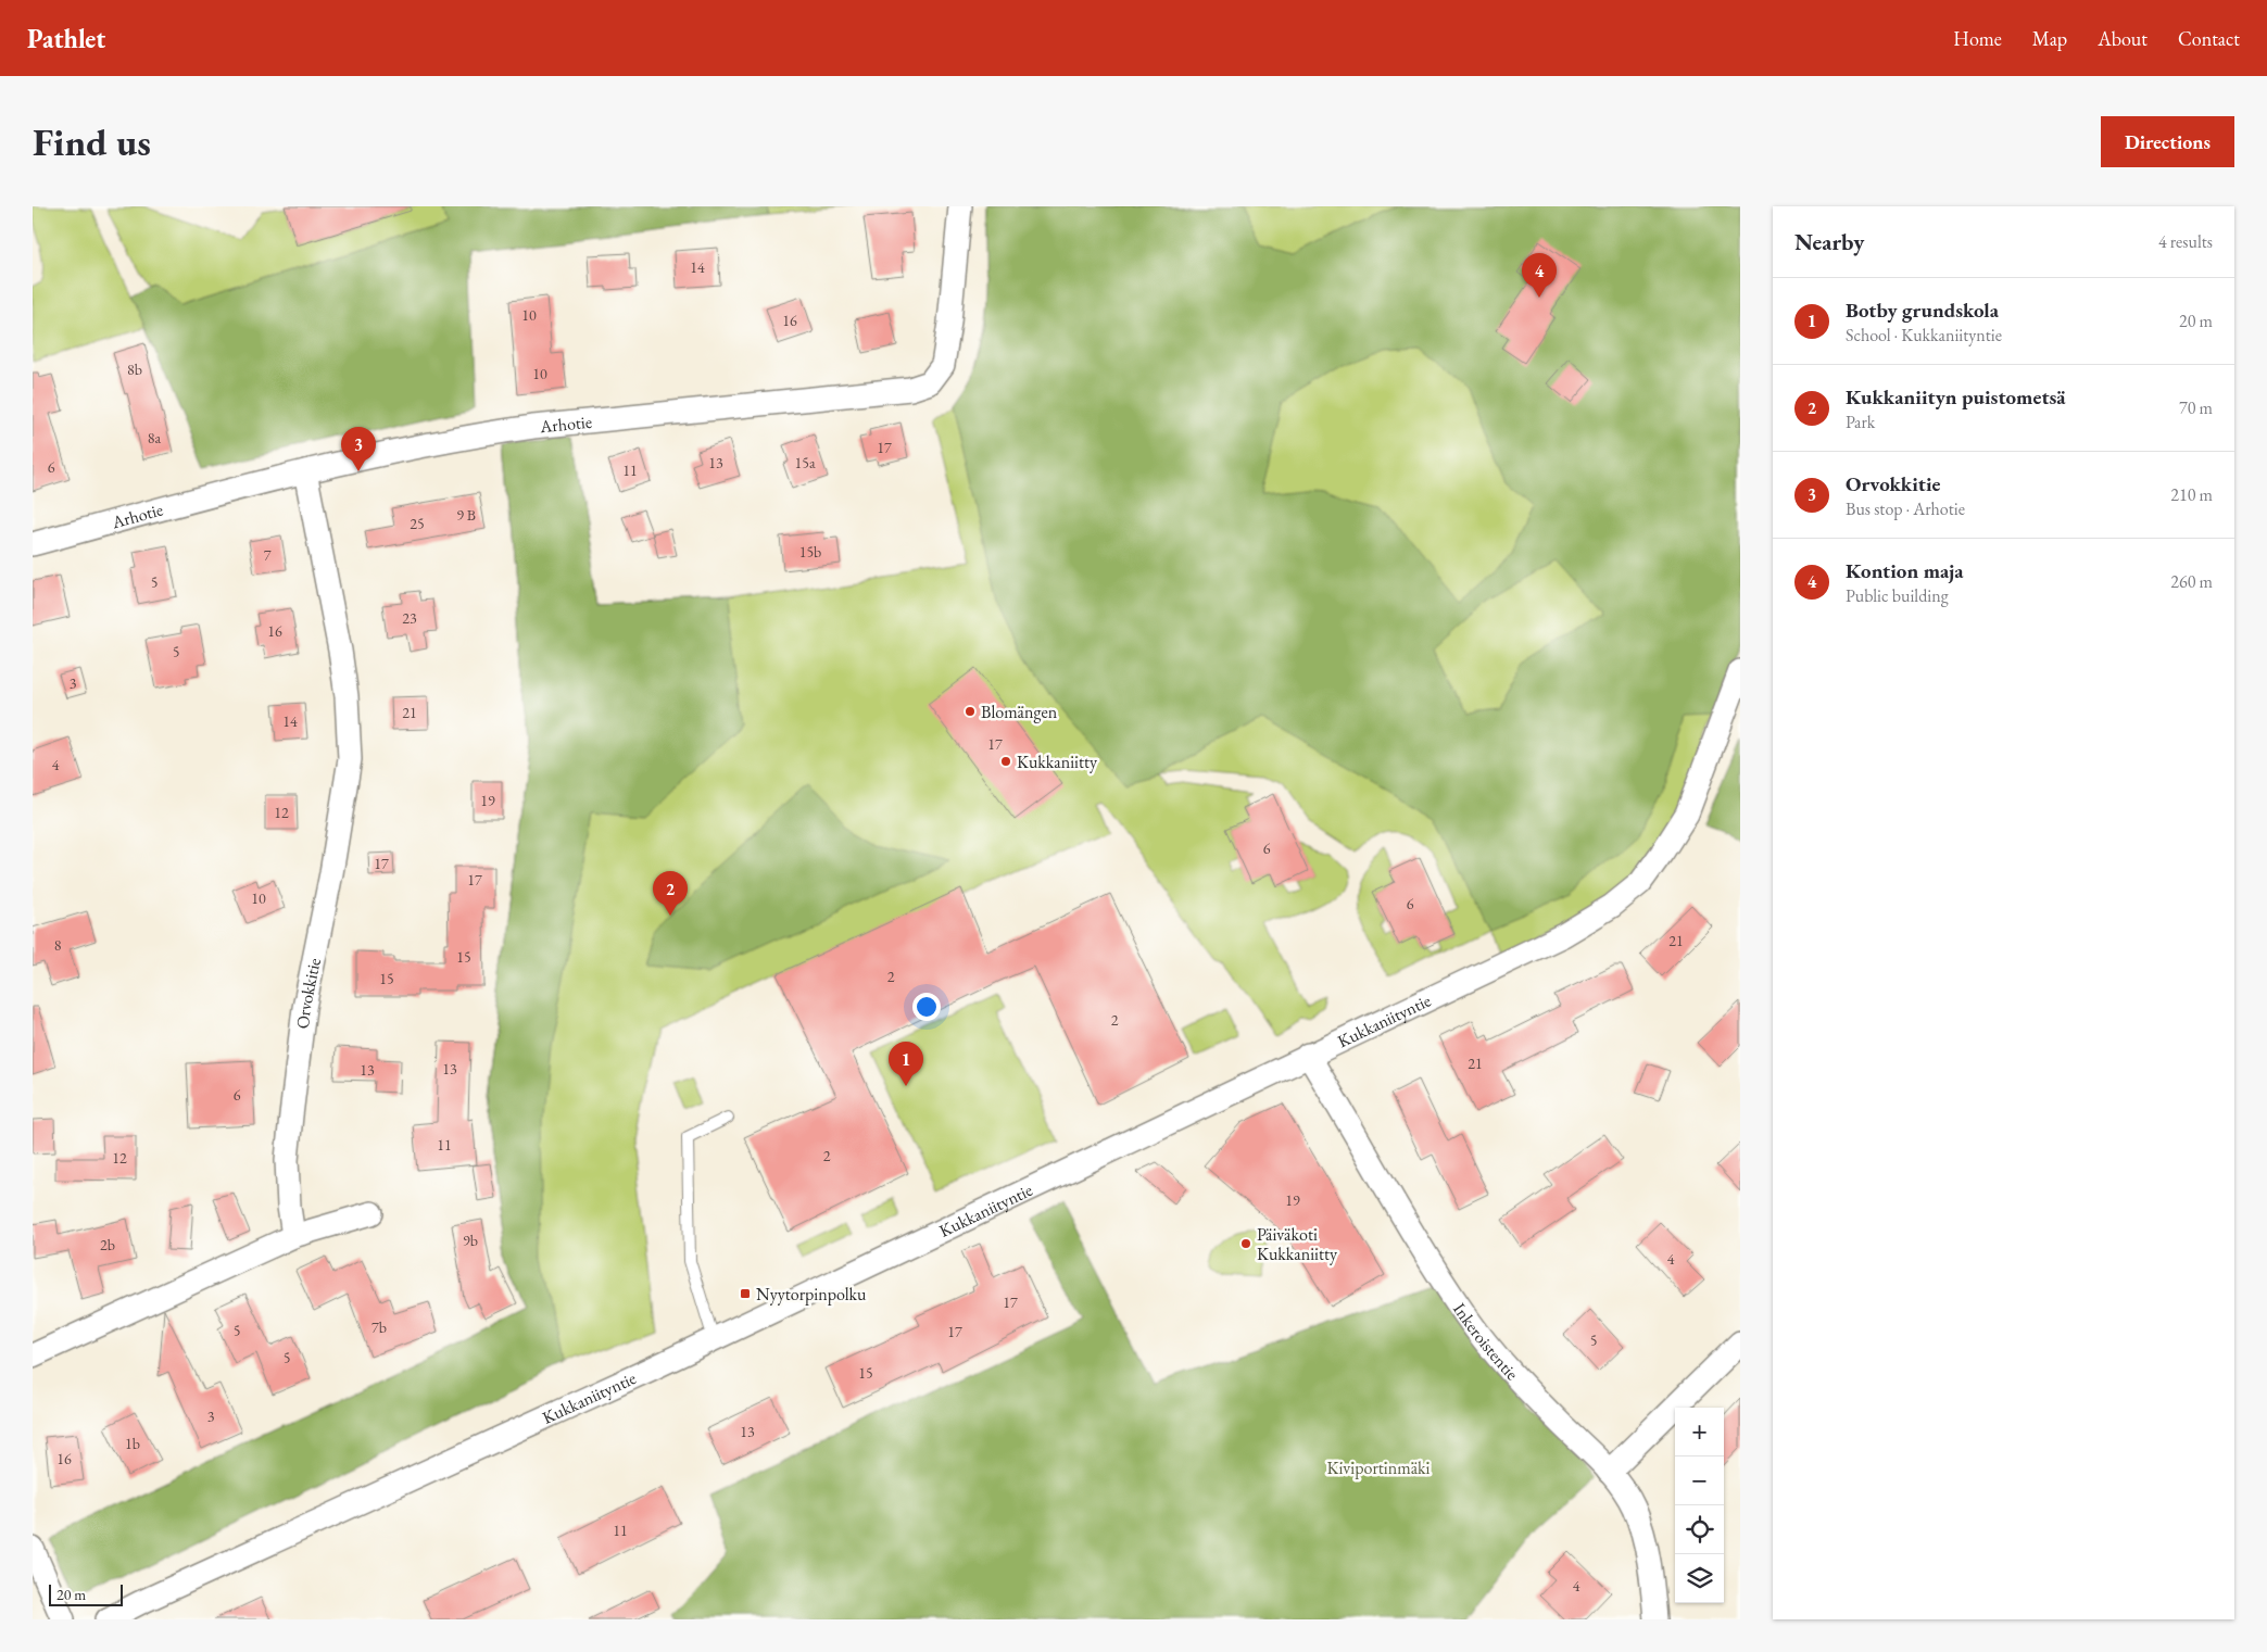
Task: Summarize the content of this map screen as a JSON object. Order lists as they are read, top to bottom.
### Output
{
  "streets": {
    "street": [
      "Arhotie",
      "Orvokkitie",
      "Kukkaniityntie",
      "Inkeroistentie"
    ]
  },
  "crossings": [
    ["Arhotie", "Orvokkitie"],
    ["Kukkaniityntie", "Inkeroistentie"]
  ],
  "parks": ["Kiviportinmäki"],
  "places": {
    "other": ["Blomängen", "Kukkaniitty", "Päiväkoti Kukkaniitty"],
    "transit": ["Nyytorpinpolku"]
  },
  "house_numbers": [
    "14",
    "10",
    "16",
    "8b",
    "10",
    "8a",
    "17",
    "13",
    "15a",
    "6",
    "11",
    "9 B",
    "25",
    "15b",
    "7",
    "5",
    "23",
    "16",
    "5",
    "3",
    "21",
    "14",
    "17",
    "4",
    "19",
    "12",
    "6",
    "17",
    "17",
    "10",
    "6",
    "21",
    "8",
    "15",
    "2",
    "15",
    "2",
    "21",
    "13",
    "13",
    "6",
    "11",
    "2",
    "12",
    "19",
    "9b",
    "2b",
    "4",
    "17",
    "7b",
    "5",
    "17",
    "5",
    "5",
    "15",
    "3",
    "13",
    "1b",
    "16",
    "11",
    "4"
  ],
  "scale_bar": "20 m",
  "page": {
    "header": "Pathlet",
    "nav": [
      "Home",
      "Map",
      "About",
      "Contact"
    ],
    "buttons": "Directions",
    "title": "Find us",
    "heading": ["Nearby", "4 results"],
    "pins": [
      "4",
      "3",
      "2",
      "1"
    ],
    "list": [
      {
        "mark": "1",
        "name": "Botby grundskola",
        "note": "School · Kukkaniityntie",
        "value": "20 m"
      },
      {
        "mark": "2",
        "name": "Kukkaniityn puistometsä",
        "note": "Park",
        "value": "70 m"
      },
      {
        "mark": "3",
        "name": "Orvokkitie",
        "note": "Bus stop · Arhotie",
        "value": "210 m"
      },
      {
        "mark": "4",
        "name": "Kontion maja",
        "note": "Public building",
        "value": "260 m"
      }
    ],
    "map_buttons": ["+", "−"],
    "scale": "20 m"
  }
}
